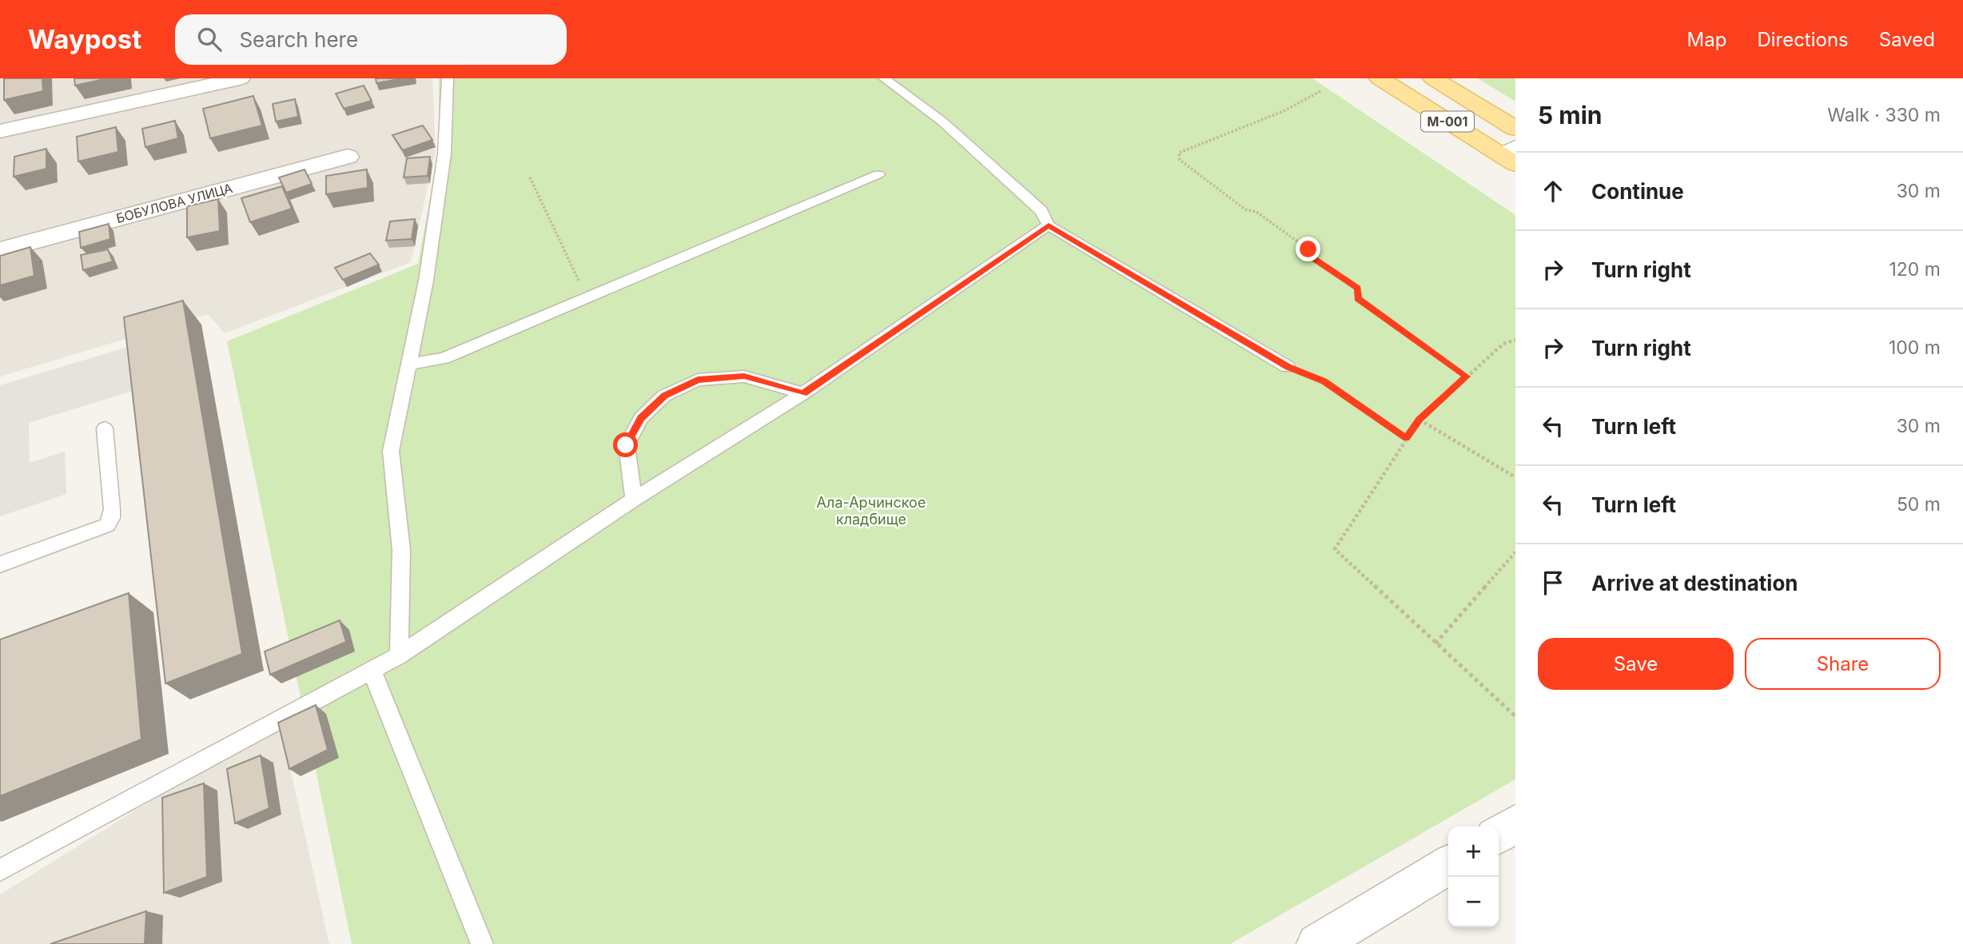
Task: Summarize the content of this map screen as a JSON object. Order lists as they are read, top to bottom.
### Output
{
  "streets": {
    "main road": ["М-001"],
    "street": ["БОБУЛОВА УЛИЦА"]
  },
  "parks": ["Ала-Арчинское кладбище"],
  "page": {
    "header": "Waypost",
    "search": "Search here",
    "nav": ["Map", "Directions", "Saved"],
    "heading": ["5 min", "Walk · 330 m"],
    "list": [
      ["Continue", "30 m"],
      ["Turn right", "120 m"],
      ["Turn right", "100 m"],
      ["Turn left", "30 m"],
      ["Turn left", "50 m"],
      "Arrive at destination"
    ],
    "buttons": ["Save", "Share"],
    "map_buttons": ["+", "−"]
  }
}
